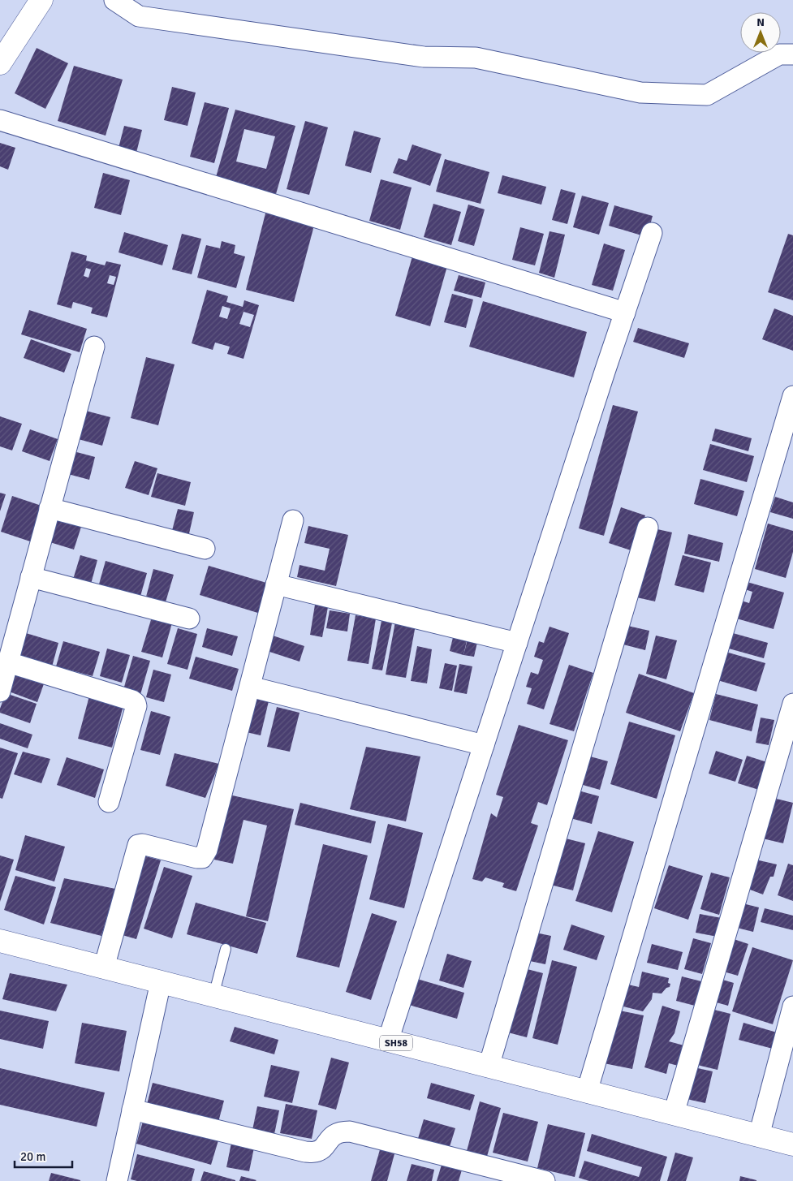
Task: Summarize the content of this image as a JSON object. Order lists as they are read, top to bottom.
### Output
{
  "streets": {
    "main road": ["SH58"]
  },
  "scale_bar": "20 m",
  "north": "top"
}
